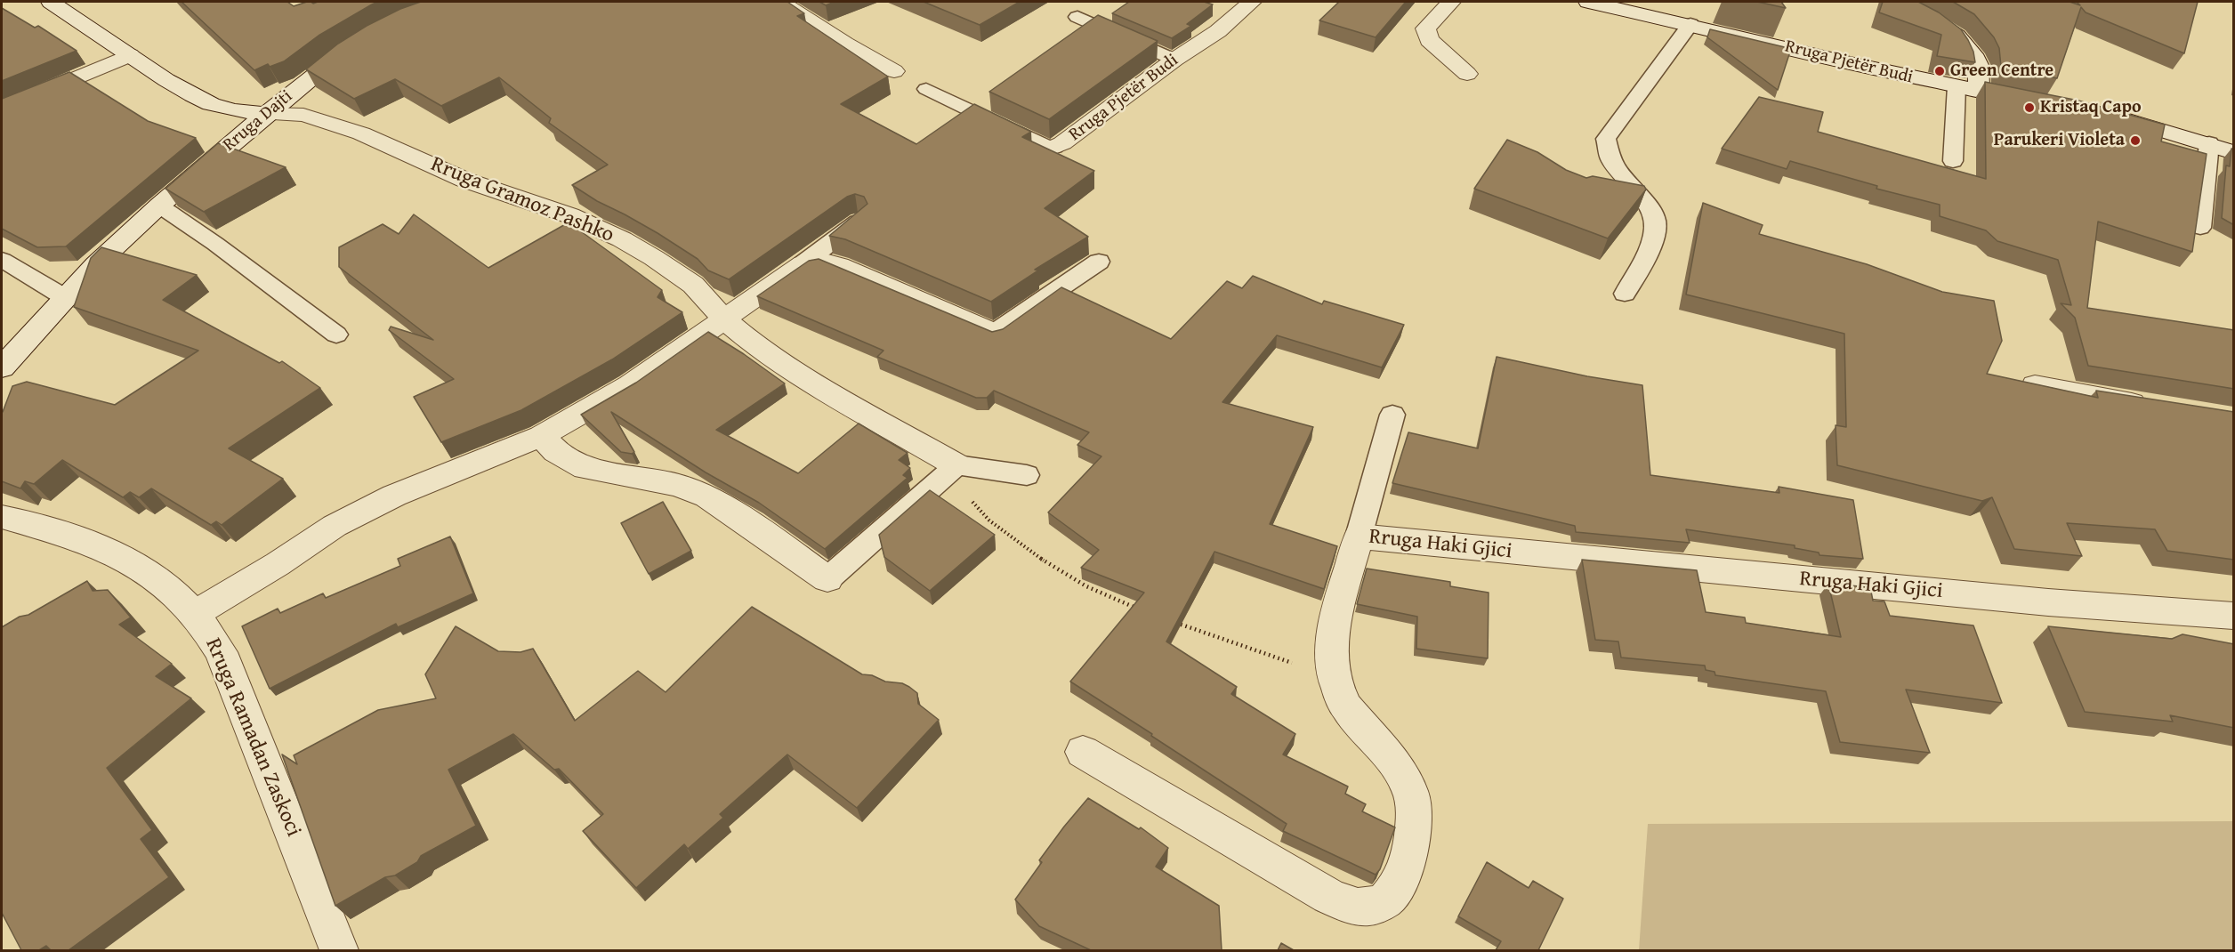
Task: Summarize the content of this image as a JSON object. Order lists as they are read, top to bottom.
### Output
{
  "streets": {
    "street": [
      "Rruga Pjetër Budi",
      "Rruga Dajti",
      "Rruga Gramoz Pashko",
      "Rruga Haki Gjici",
      "Rruga Ramadan Zaskoci"
    ]
  },
  "crossings": [
    ["Rruga Dajti", "Rruga Gramoz Pashko"]
  ],
  "places": ["Green Centre", "Kristaq Capo", "Parukeri Violeta"]
}
